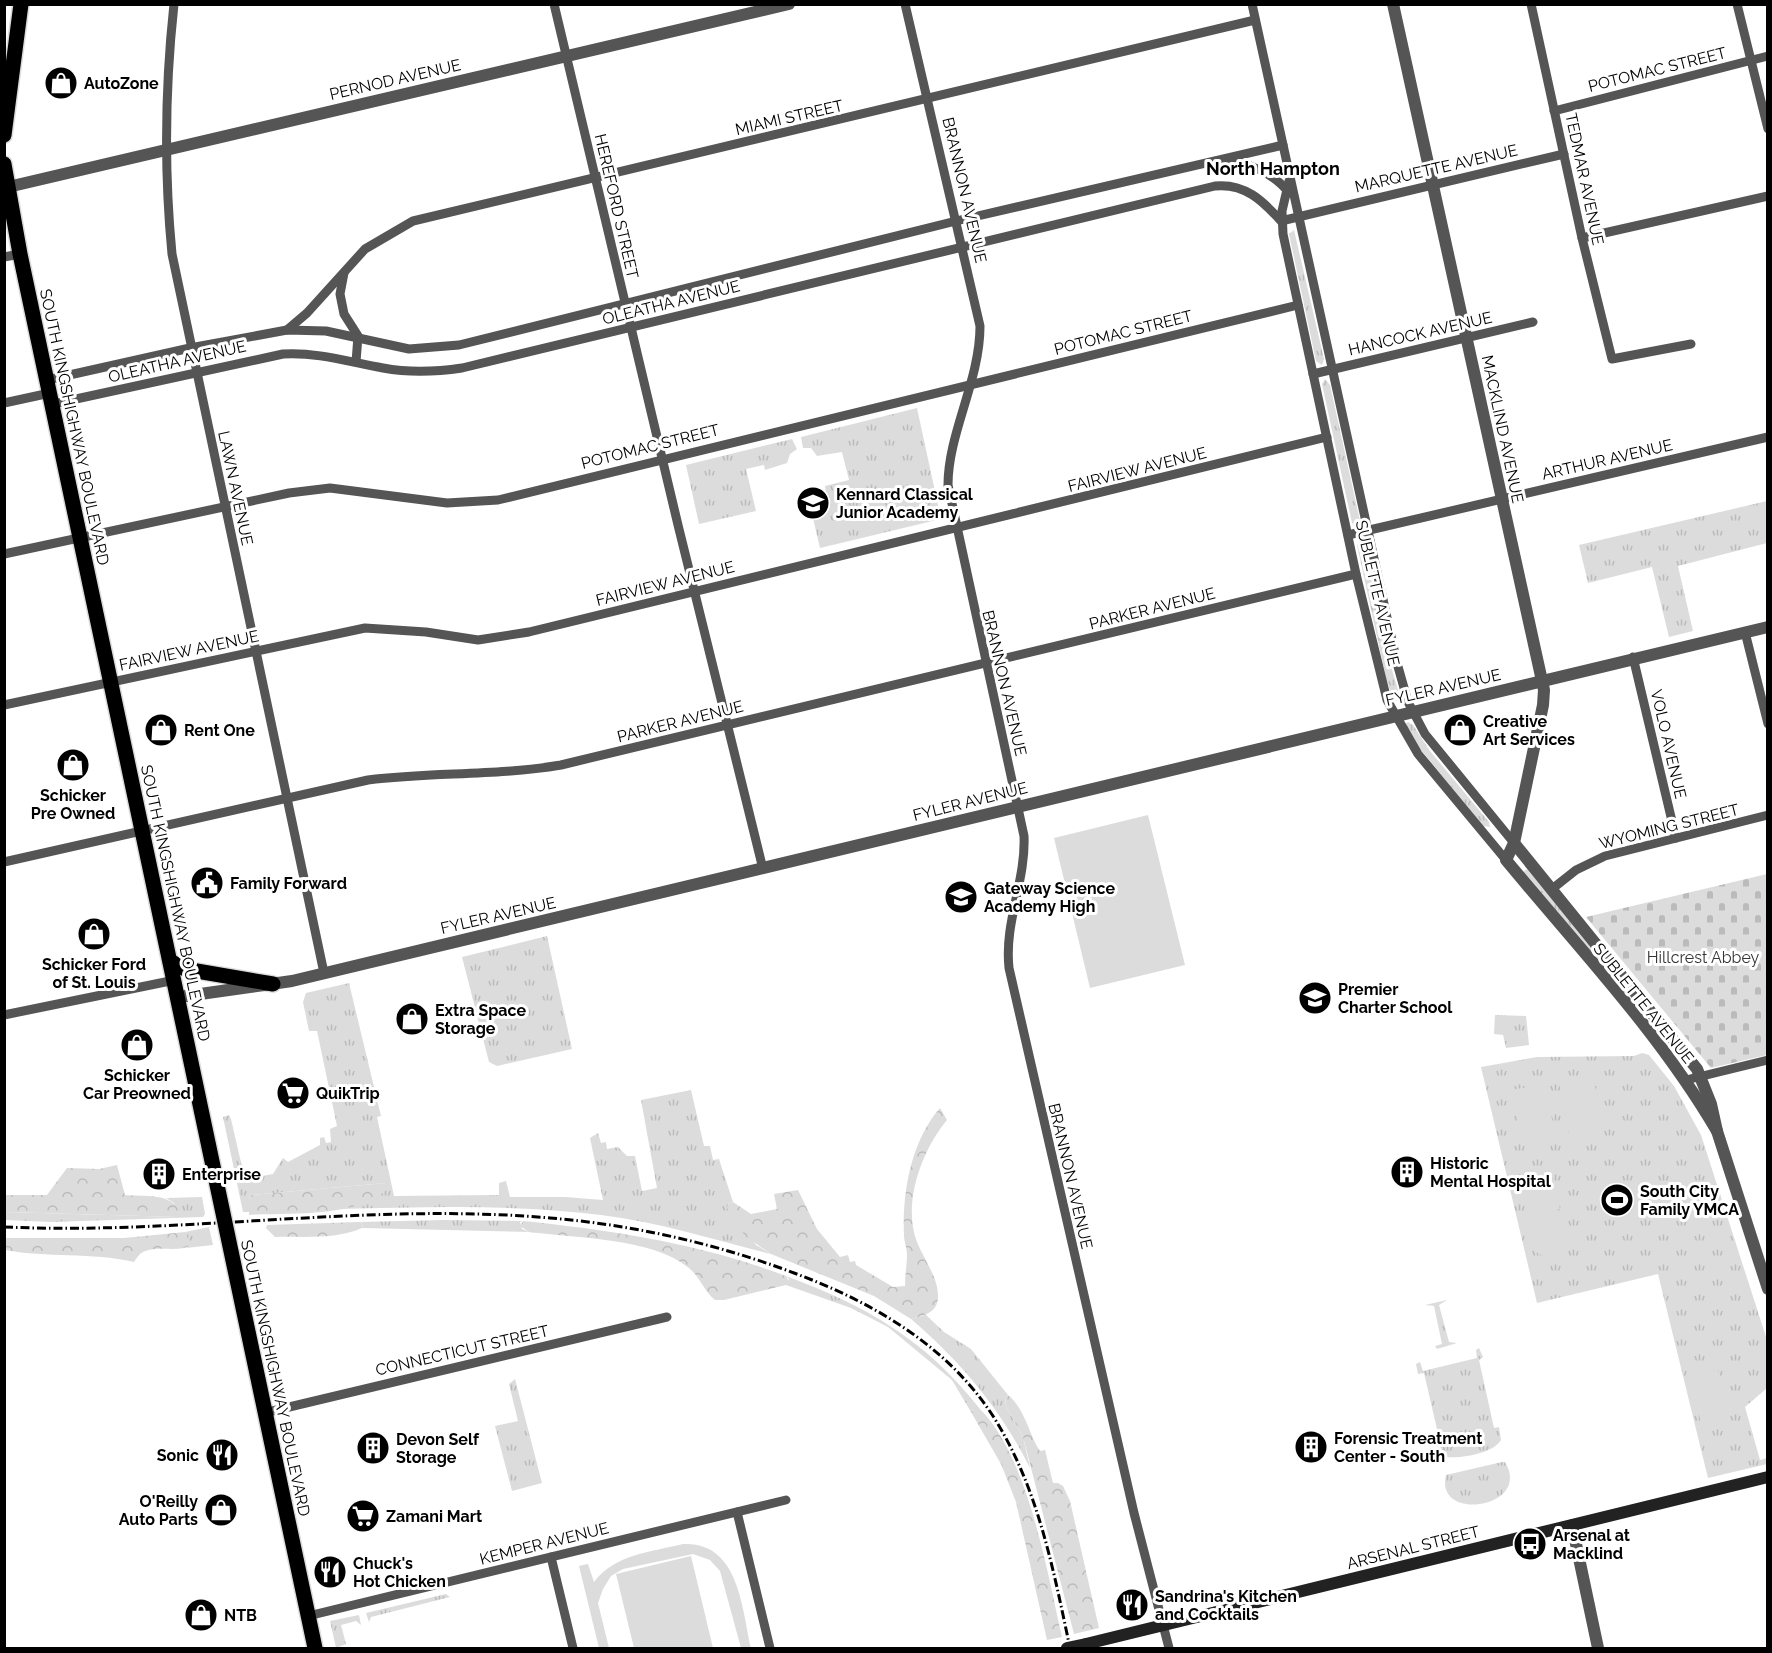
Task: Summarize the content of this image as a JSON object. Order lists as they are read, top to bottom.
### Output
{
  "streets": {
    "main road": ["SOUTH KINGSHIGHWAY BOULEVARD", "ARSENAL STREET"],
    "street": [
      "POTOMAC STREET",
      "PERNOD AVENUE",
      "MIAMI STREET",
      "MARQUETTE AVENUE",
      "TEDMAR AVENUE",
      "BRANNON AVENUE",
      "HEREFORD STREET",
      "OLEATHA AVENUE",
      "HANCOCK AVENUE",
      "MACKLIND AVENUE",
      "ARTHUR AVENUE",
      "FAIRVIEW AVENUE",
      "LAWN AVENUE",
      "SUBLETTE AVENUE",
      "PARKER AVENUE",
      "FYLER AVENUE",
      "VOLO AVENUE",
      "WYOMING STREET",
      "CONNECTICUT STREET",
      "KEMPER AVENUE"
    ]
  },
  "crossings": [
    ["POTOMAC STREET", "TEDMAR AVENUE"],
    ["POTOMAC STREET", "BRANNON AVENUE"],
    ["POTOMAC STREET", "HEREFORD STREET"],
    ["POTOMAC STREET", "SOUTH KINGSHIGHWAY BOULEVARD"],
    ["POTOMAC STREET", "LAWN AVENUE"],
    ["POTOMAC STREET", "SUBLETTE AVENUE"],
    ["PERNOD AVENUE", "HEREFORD STREET"],
    ["PERNOD AVENUE", "SOUTH KINGSHIGHWAY BOULEVARD"],
    ["PERNOD AVENUE", "LAWN AVENUE"],
    ["MIAMI STREET", "BRANNON AVENUE"],
    ["MIAMI STREET", "HEREFORD STREET"],
    ["MIAMI STREET", "OLEATHA AVENUE"],
    ["MIAMI STREET", "SUBLETTE AVENUE"],
    ["MARQUETTE AVENUE", "TEDMAR AVENUE"],
    ["MARQUETTE AVENUE", "OLEATHA AVENUE"],
    ["MARQUETTE AVENUE", "MACKLIND AVENUE"],
    ["MARQUETTE AVENUE", "SUBLETTE AVENUE"],
    ["BRANNON AVENUE", "OLEATHA AVENUE"],
    ["BRANNON AVENUE", "FAIRVIEW AVENUE"],
    ["BRANNON AVENUE", "PARKER AVENUE"],
    ["BRANNON AVENUE", "FYLER AVENUE"],
    ["BRANNON AVENUE", "ARSENAL STREET"],
    ["HEREFORD STREET", "OLEATHA AVENUE"],
    ["HEREFORD STREET", "FAIRVIEW AVENUE"],
    ["HEREFORD STREET", "PARKER AVENUE"],
    ["HEREFORD STREET", "FYLER AVENUE"],
    ["OLEATHA AVENUE", "SOUTH KINGSHIGHWAY BOULEVARD"],
    ["OLEATHA AVENUE", "LAWN AVENUE"],
    ["OLEATHA AVENUE", "SUBLETTE AVENUE"],
    ["HANCOCK AVENUE", "MACKLIND AVENUE"],
    ["HANCOCK AVENUE", "SUBLETTE AVENUE"],
    ["SOUTH KINGSHIGHWAY BOULEVARD", "FAIRVIEW AVENUE"],
    ["SOUTH KINGSHIGHWAY BOULEVARD", "PARKER AVENUE"],
    ["SOUTH KINGSHIGHWAY BOULEVARD", "FYLER AVENUE"],
    ["SOUTH KINGSHIGHWAY BOULEVARD", "CONNECTICUT STREET"],
    ["SOUTH KINGSHIGHWAY BOULEVARD", "KEMPER AVENUE"],
    ["MACKLIND AVENUE", "ARTHUR AVENUE"],
    ["MACKLIND AVENUE", "SUBLETTE AVENUE"],
    ["MACKLIND AVENUE", "FYLER AVENUE"],
    ["ARTHUR AVENUE", "SUBLETTE AVENUE"],
    ["FAIRVIEW AVENUE", "LAWN AVENUE"],
    ["FAIRVIEW AVENUE", "SUBLETTE AVENUE"],
    ["LAWN AVENUE", "PARKER AVENUE"],
    ["LAWN AVENUE", "FYLER AVENUE"],
    ["SUBLETTE AVENUE", "PARKER AVENUE"],
    ["SUBLETTE AVENUE", "FYLER AVENUE"],
    ["SUBLETTE AVENUE", "WYOMING STREET"],
    ["FYLER AVENUE", "VOLO AVENUE"],
    ["VOLO AVENUE", "WYOMING STREET"]
  ],
  "districts": ["North Hampton"],
  "parks": ["Hillcrest Abbey"],
  "places": {
    "shop": [
      "AutoZone",
      "Rent One",
      "Creative Art Services",
      "Schicker Pre Owned",
      "Schicker Ford of St. Louis",
      "Extra Space Storage",
      "Schicker Car Preowned",
      "O'Reilly Auto Parts",
      "NTB"
    ],
    "school or university": ["Kennard Classical Junior Academy", "Gateway Science Academy High", "Premier Charter School"],
    "public building": ["Family Forward"],
    "supermarket": ["QuikTrip", "Zamani Mart"],
    "building": [
      "Historic Mental Hospital",
      "Enterprise",
      "Forensic Treatment Center - South",
      "Devon Self Storage"
    ],
    "sports": ["South City Family YMCA"],
    "restaurant": ["Sonic", "Chuck's Hot Chicken", "Sandrina's Kitchen and Cocktails"],
    "bus stop": ["Arsenal at Macklind"]
  }
}
